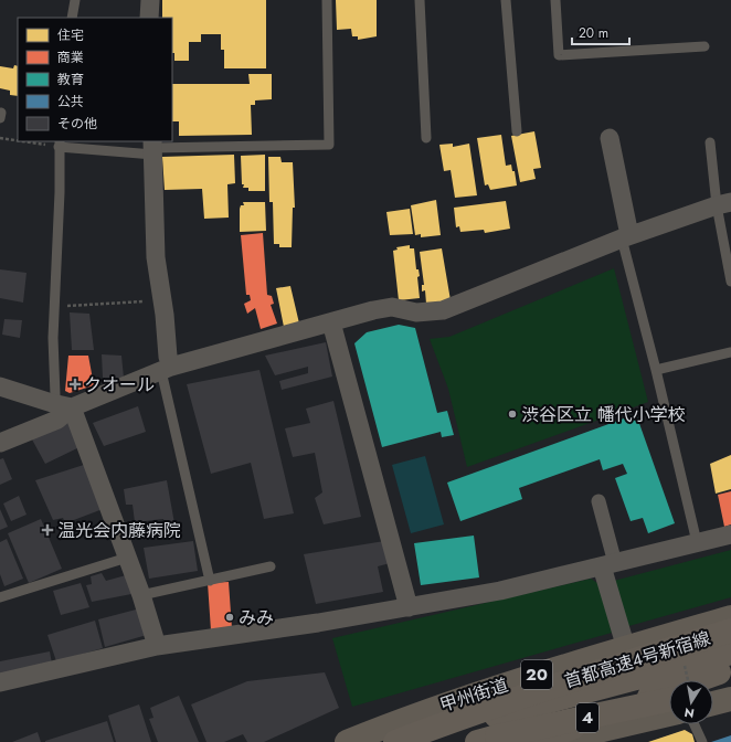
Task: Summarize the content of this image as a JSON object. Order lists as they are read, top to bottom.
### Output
{
  "streets": {
    "highway": [
      "首都高速4号新宿線",
      "20",
      "甲州街道",
      "4"
    ]
  },
  "places": {
    "health": ["クオール", "温光会内藤病院"],
    "other": ["渋谷区立 幡代小学校", "みみ"]
  },
  "legend": [
    "住宅",
    "商業",
    "教育",
    "公共",
    "その他"
  ],
  "scale_bar": "20 m",
  "north": "bottom"
}
